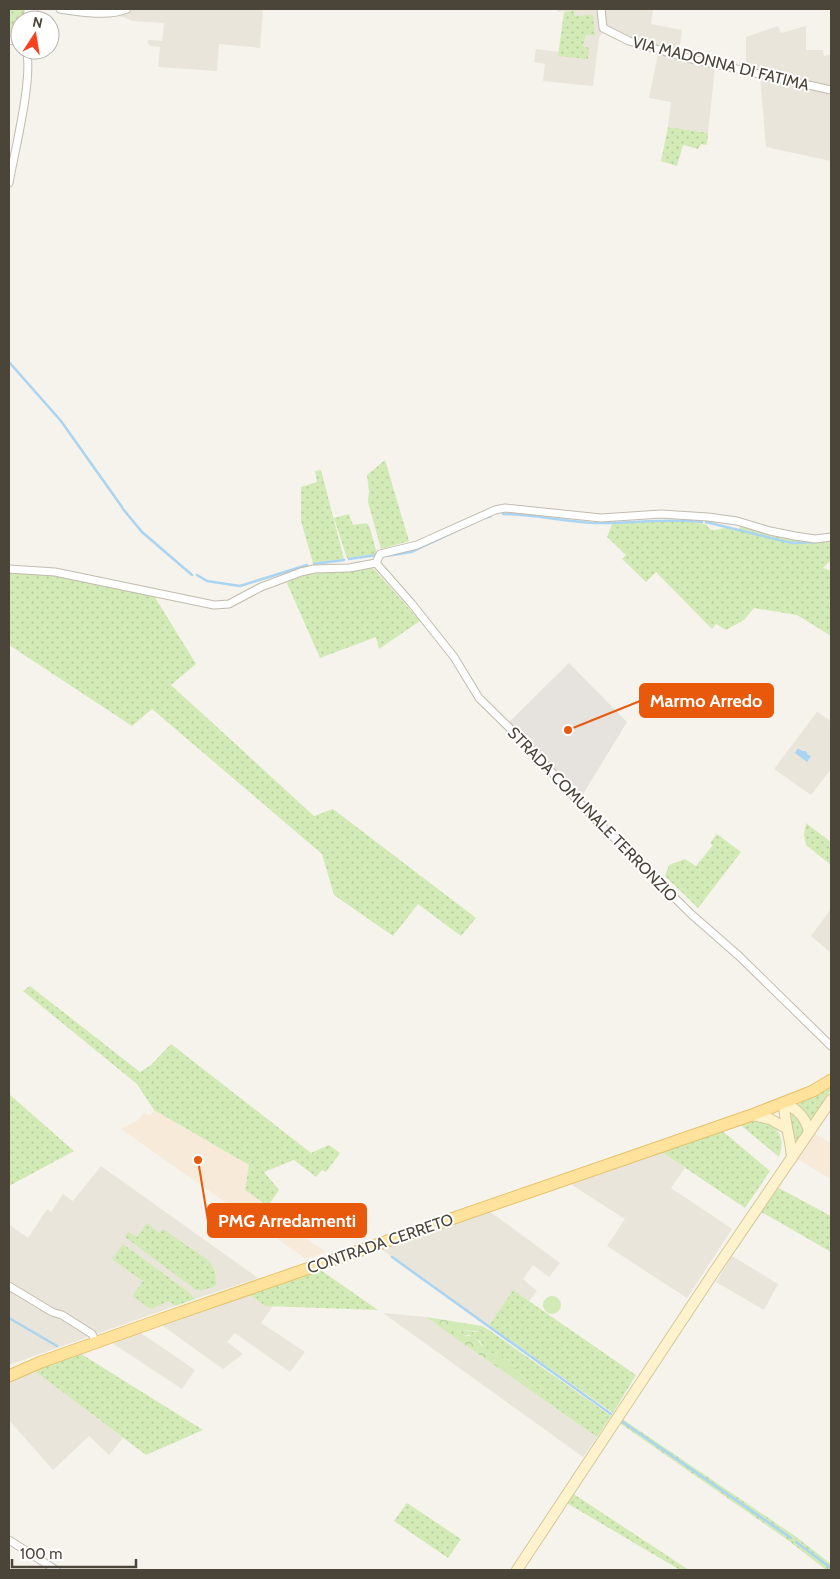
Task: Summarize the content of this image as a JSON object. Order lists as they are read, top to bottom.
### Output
{
  "streets": {
    "main road": ["CONTRADA CERRETO"],
    "street": ["VIA MADONNA DI FATIMA", "STRADA COMUNALE TERRONZIO"]
  },
  "places": ["Marmo Arredo", "PMG Arredamenti"],
  "scale_bar": "100 m",
  "north": "top"
}
